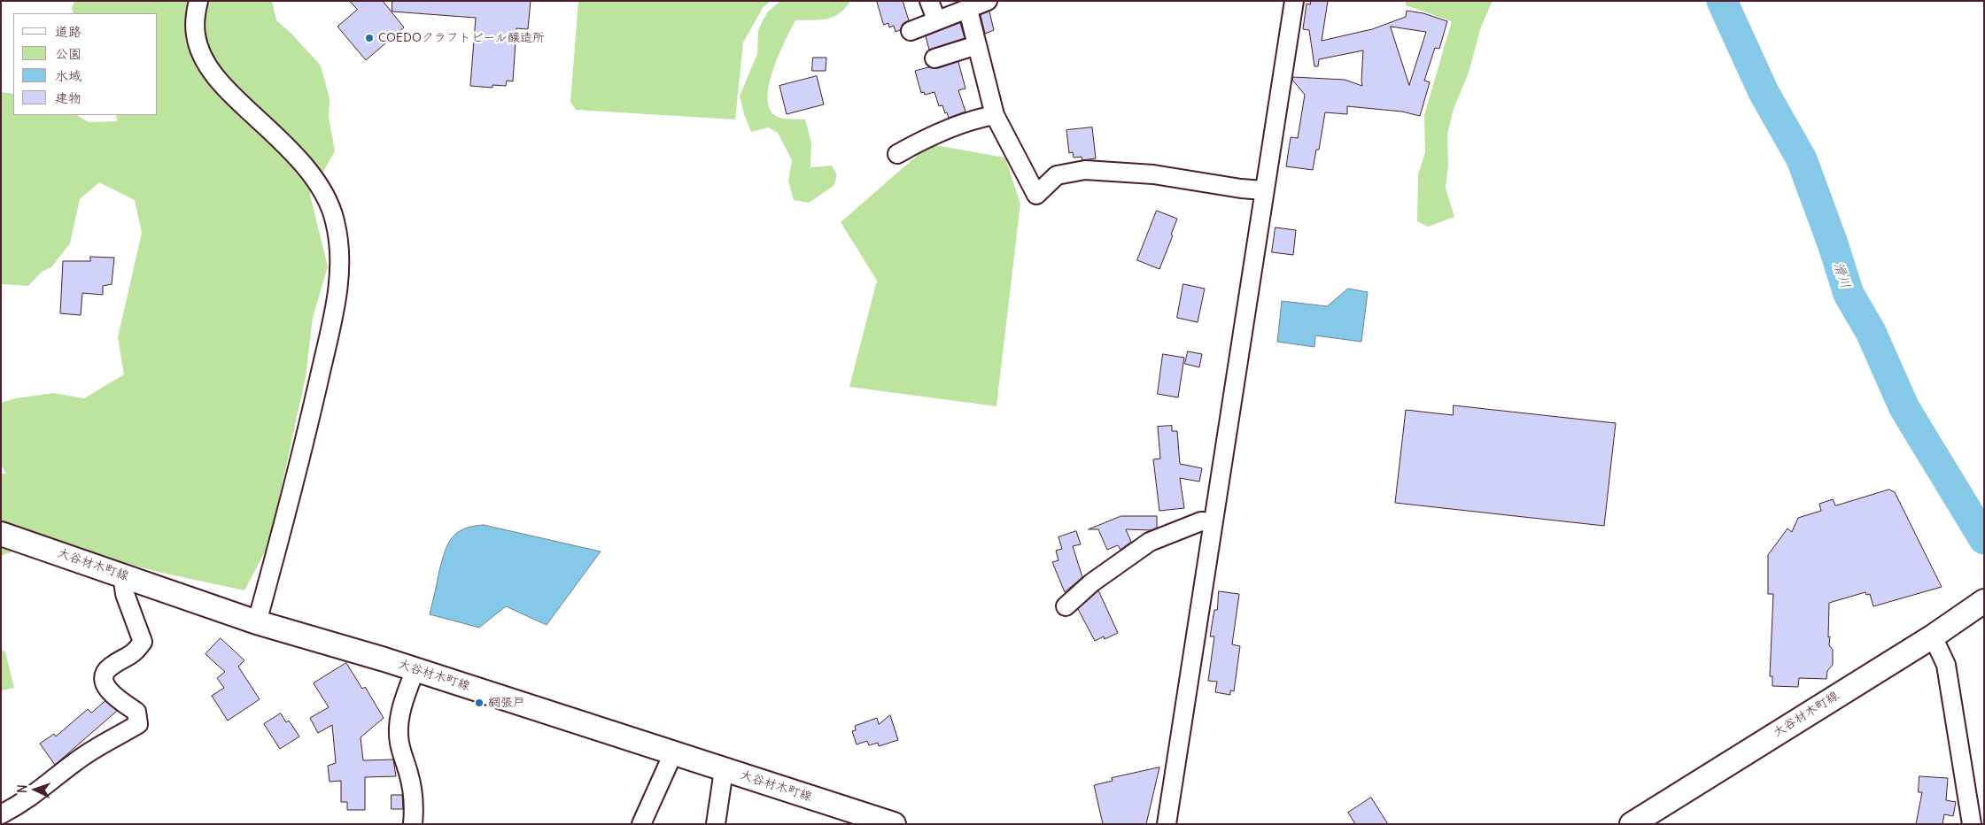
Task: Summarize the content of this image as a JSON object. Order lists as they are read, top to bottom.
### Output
{
  "streets": {
    "main road": ["大谷材木町線"]
  },
  "water": ["滑川"],
  "places": ["COEDOクラフトビール醸造所", "網張戸"],
  "legend": [
    "道路",
    "公園",
    "水域",
    "建物"
  ],
  "north": "left"
}
